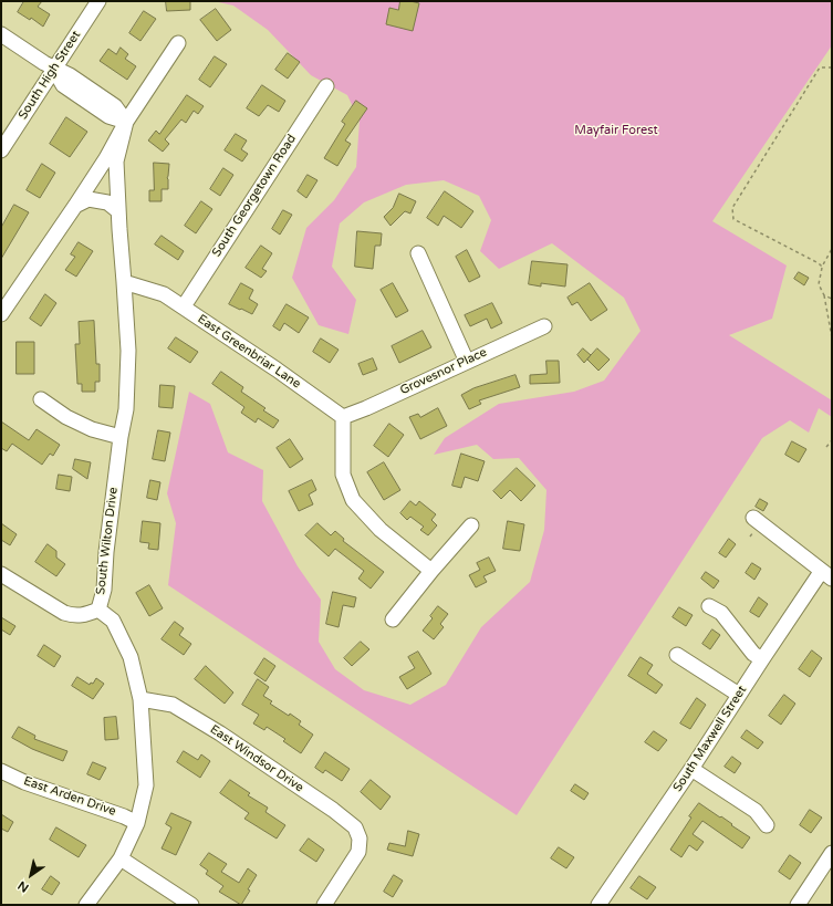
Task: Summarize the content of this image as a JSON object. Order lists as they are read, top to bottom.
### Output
{
  "streets": {
    "street": [
      "South High Street",
      "South Georgetown Road",
      "East Greenbriar Lane",
      "Grovesnor Place",
      "South Wilton Drive",
      "South Maxwell Street",
      "East Windsor Drive",
      "East Arden Drive"
    ]
  },
  "crossings": [
    ["South Georgetown Road", "East Greenbriar Lane"],
    ["East Greenbriar Lane", "Grovesnor Place"],
    ["East Greenbriar Lane", "South Wilton Drive"],
    ["South Wilton Drive", "East Windsor Drive"],
    ["South Wilton Drive", "East Arden Drive"]
  ],
  "parks": ["Mayfair Forest"],
  "north": "bottom left"
}
